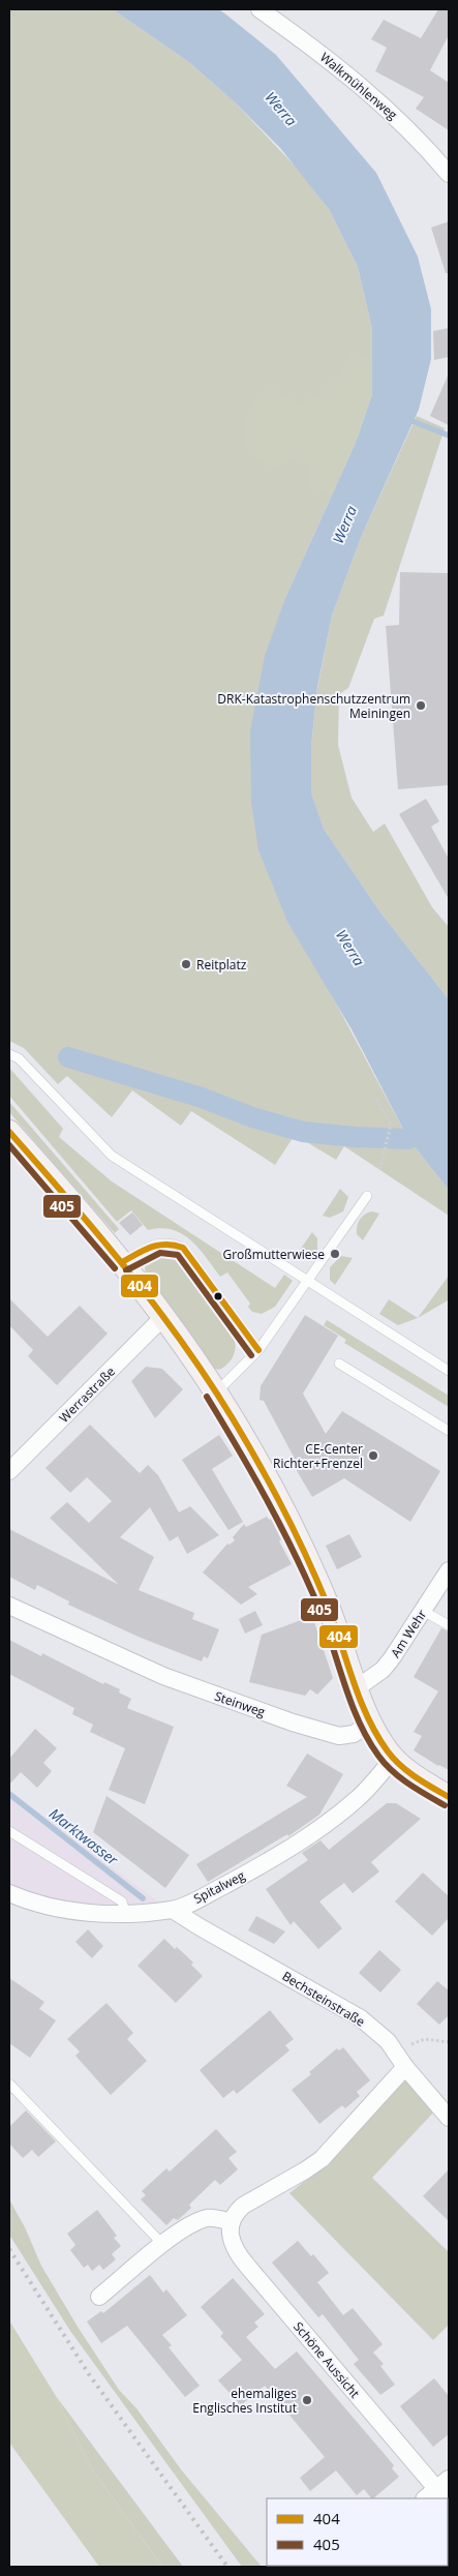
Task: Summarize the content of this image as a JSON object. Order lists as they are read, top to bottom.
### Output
{
  "streets": {
    "street": [
      "Walkmühlenweg",
      "Werrastraße",
      "Am Wehr",
      "Steinweg",
      "Spitalweg",
      "Bechsteinstraße",
      "Schöne Aussicht"
    ]
  },
  "crossings": [
    ["Spitalweg", "Bechsteinstraße"]
  ],
  "water": ["Werra", "Marktwasser"],
  "places": [
    "DRK-Katastrophenschutzzentrum Meiningen",
    "Reitplatz",
    "Großmutterwiese",
    "CE-Center Richter+Frenzel",
    "ehemaliges Englisches Institut"
  ],
  "lines": ["transit line 404", "transit line 405"],
  "legend": ["404", "405"]
}
